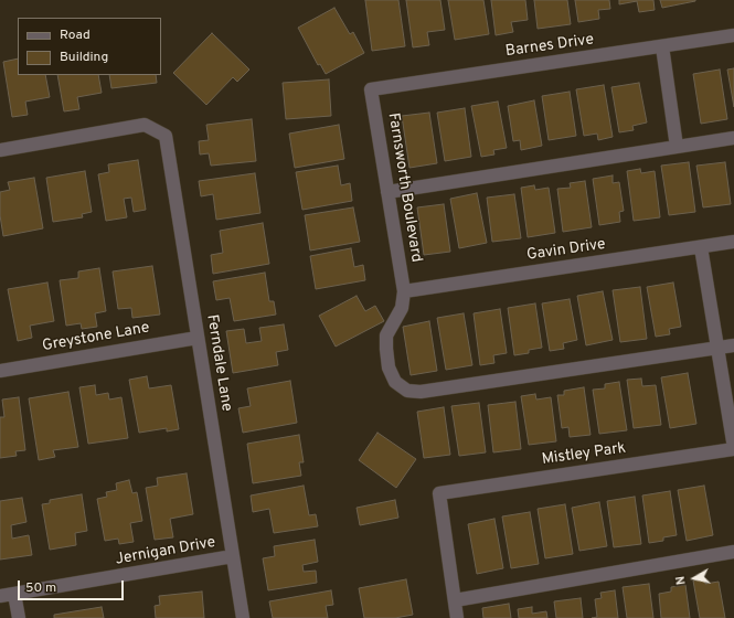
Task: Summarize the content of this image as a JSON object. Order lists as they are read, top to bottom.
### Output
{
  "streets": {
    "street": [
      "Barnes Drive",
      "Farnsworth Boulevard",
      "Gavin Drive",
      "Greystone Lane",
      "Ferndale Lane",
      "Mistley Park",
      "Jernigan Drive"
    ]
  },
  "crossings": [
    ["Barnes Drive", "Farnsworth Boulevard"],
    ["Farnsworth Boulevard", "Gavin Drive"],
    ["Greystone Lane", "Ferndale Lane"],
    ["Ferndale Lane", "Jernigan Drive"]
  ],
  "legend": ["Road", "Building"],
  "scale_bar": "50 m",
  "north": "left"
}
